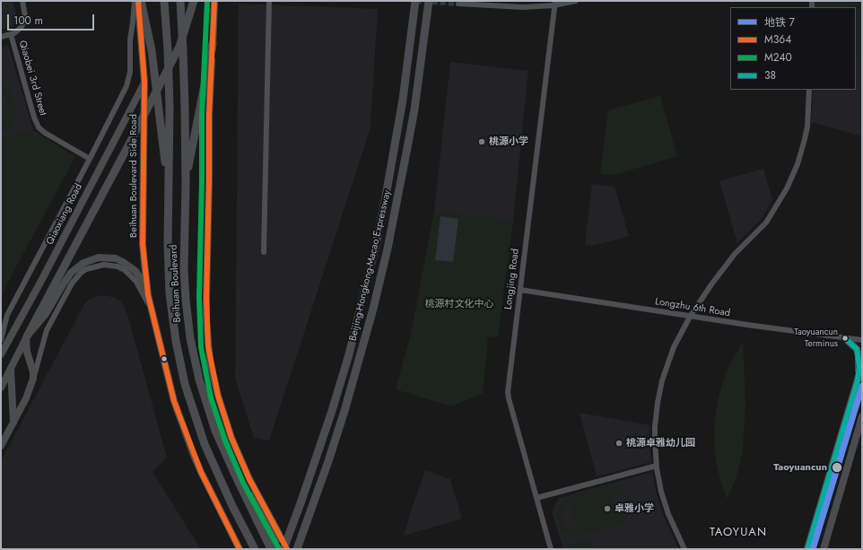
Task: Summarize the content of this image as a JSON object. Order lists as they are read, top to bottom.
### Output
{
  "streets": {
    "highway": ["Beijing-Hongkong-Macao Expressway", "Beihuan Boulevard"],
    "main road": ["Beihuan Boulevard Side Road", "Qiaoxiang Road"],
    "street": ["Qiaobei 3rd Street", "Longjing Road", "Longzhu 6th Road"]
  },
  "crossings": [
    ["Beihuan Boulevard Side Road", "Qiaoxiang Road"],
    ["Longjing Road", "Longzhu 6th Road"]
  ],
  "districts": ["TAOYUAN"],
  "parks": ["桃源村文化中心"],
  "places": [
    "桃源小学",
    "Taoyuancun Terminus",
    "桃源卓雅幼儿园",
    "Taoyuancun",
    "卓雅小学"
  ],
  "lines": [
    "transit line M364",
    "transit line M240",
    "transit line 38",
    "metro line 7"
  ],
  "legend": [
    "地铁 7",
    "M364",
    "M240",
    "38"
  ],
  "scale_bar": "100 m"
}
